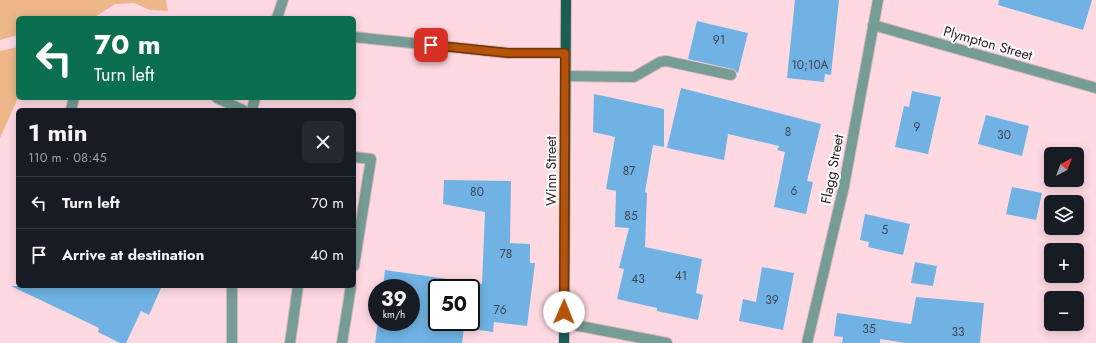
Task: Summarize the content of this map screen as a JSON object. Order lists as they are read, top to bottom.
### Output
{
  "streets": {
    "main road": ["Winn Street"],
    "street": ["Plympton Street", "Flagg Street"]
  },
  "crossings": [
    ["Plympton Street", "Flagg Street"]
  ],
  "house_numbers": [
    "91",
    "10;10A",
    "9",
    "8",
    "30",
    "87",
    "6",
    "80",
    "85",
    "5",
    "78",
    "41",
    "43",
    "39",
    "76",
    "35",
    "33"
  ],
  "north": "top right",
  "page": {
    "turn": ["70 m", "Turn left"],
    "heading": ["1 min", "110 m · 08:45"],
    "map_buttons": ["+", "−"],
    "list": [
      {
        "name": "Turn left",
        "value": "70 m"
      },
      {
        "name": "Arrive at destination",
        "value": "40 m"
      }
    ],
    "speed": "39 km/h",
    "limit": "50"
  }
}
